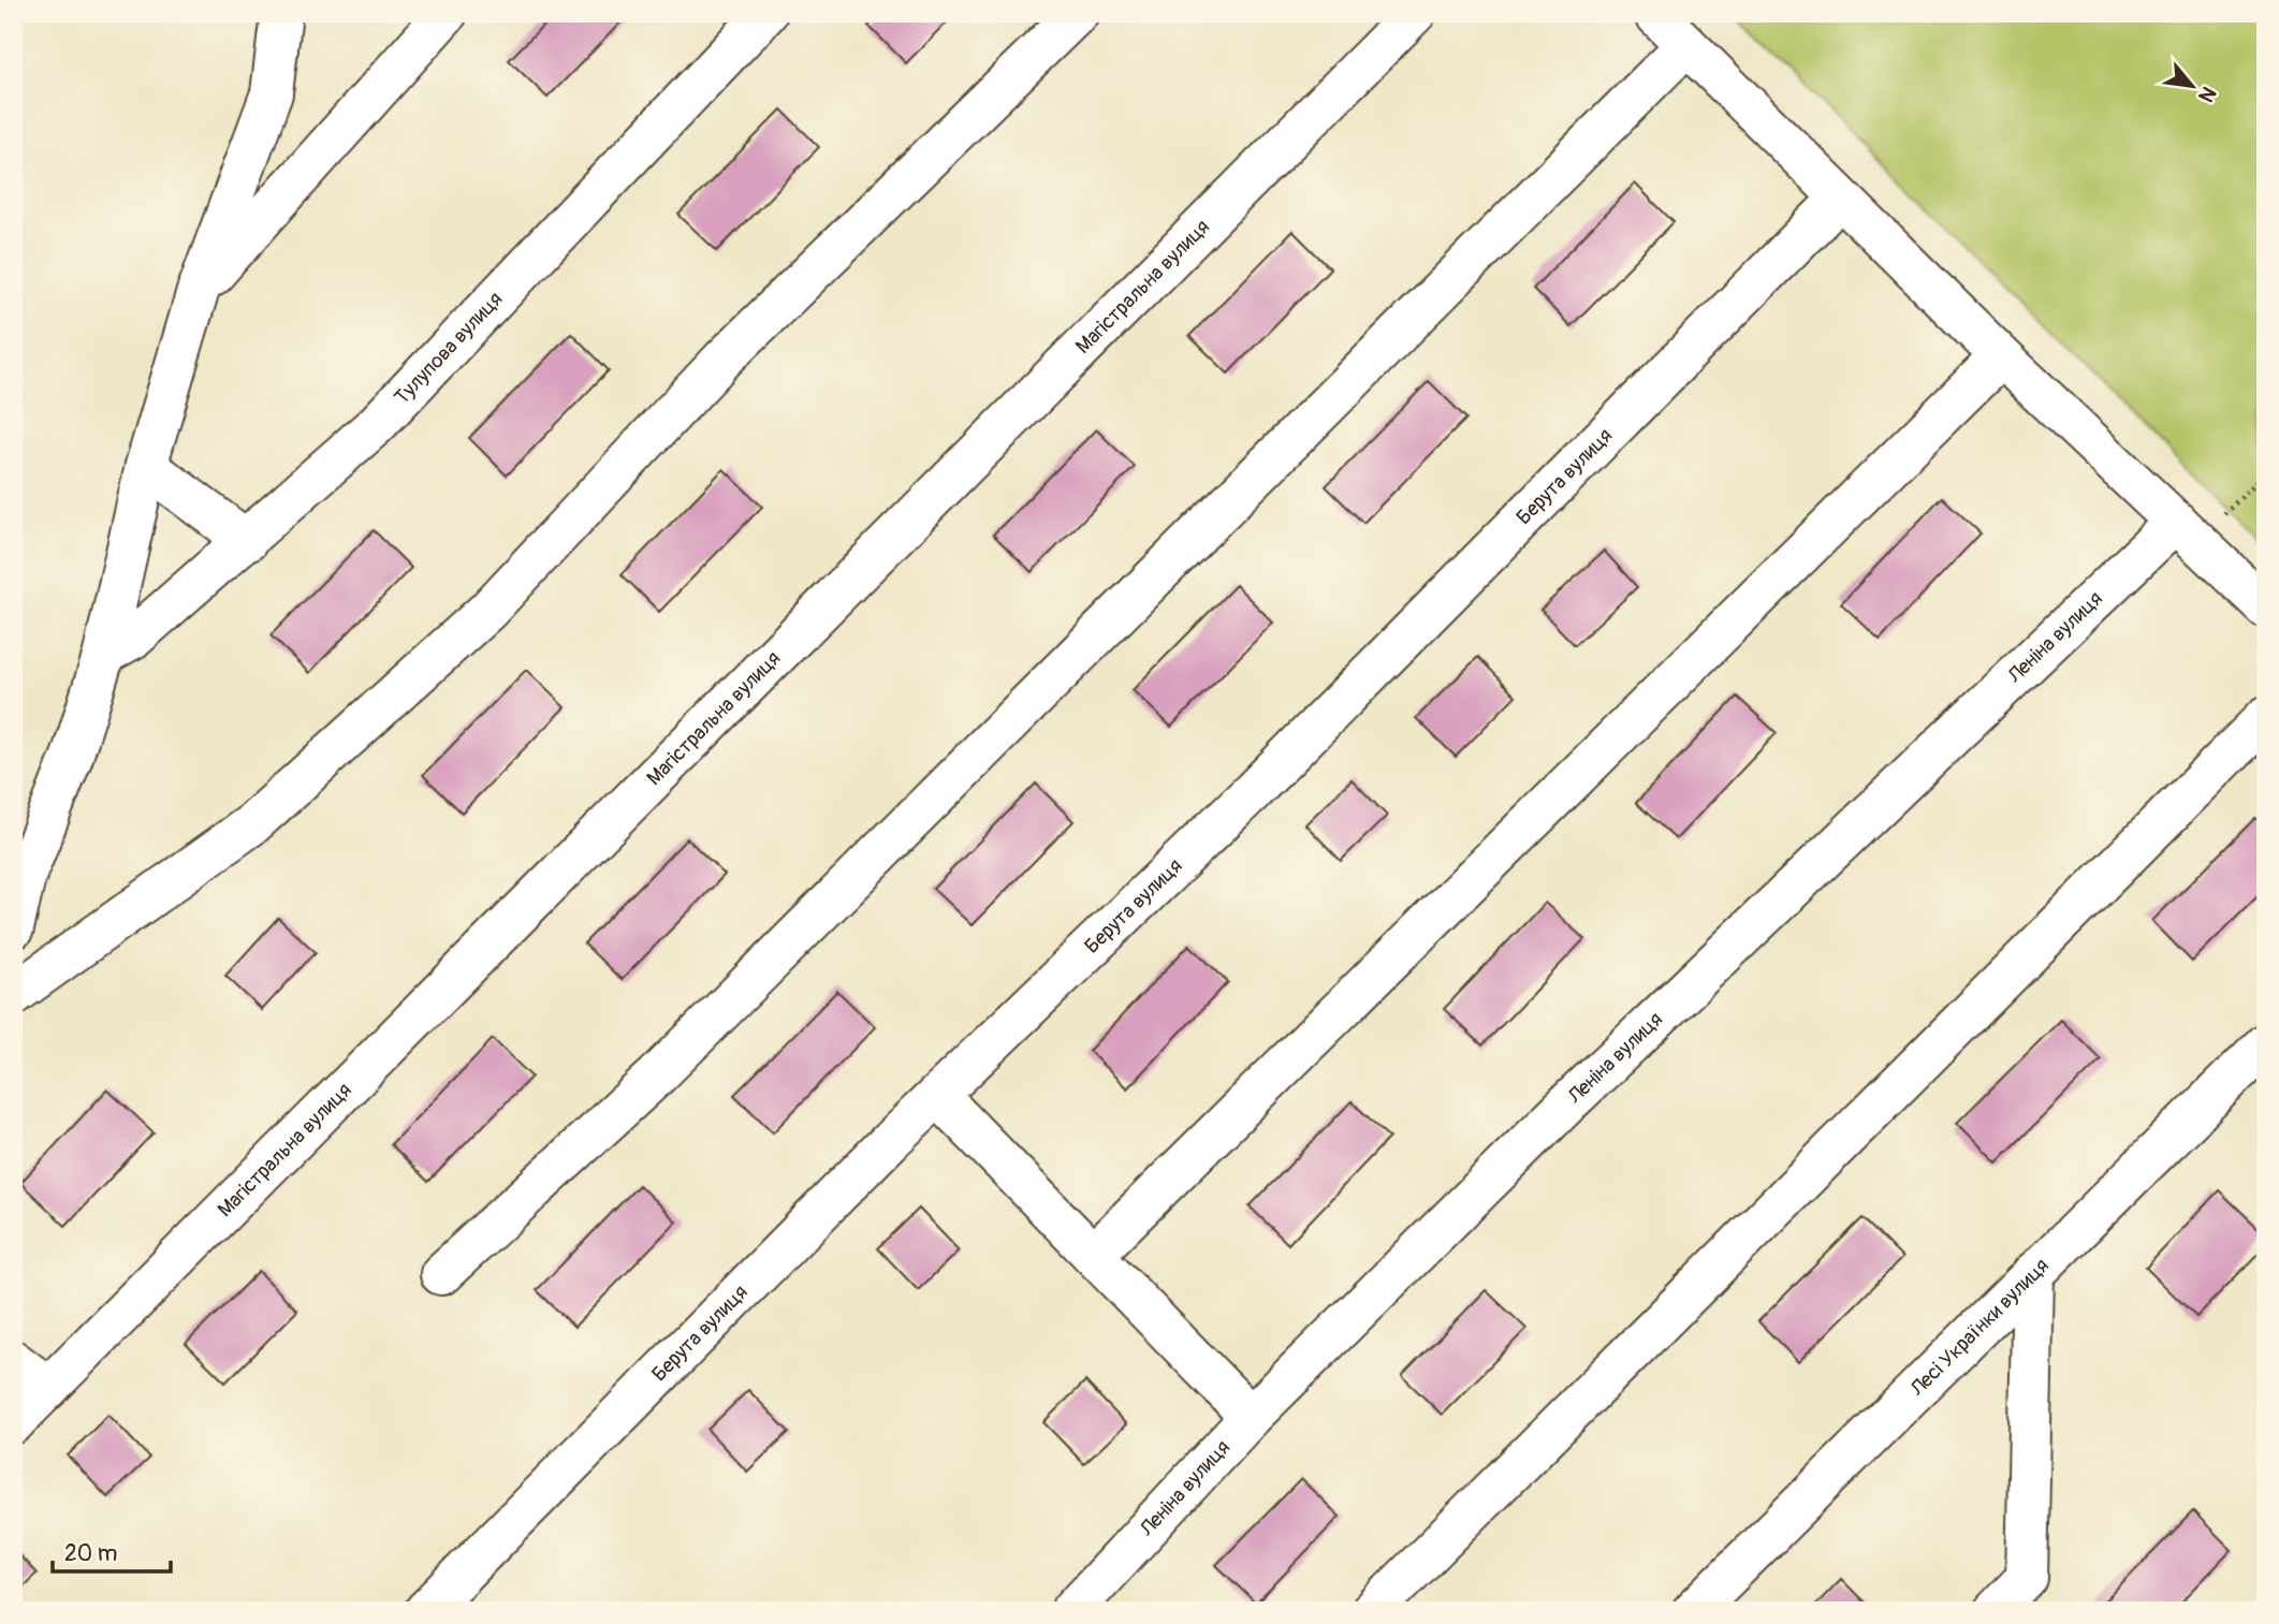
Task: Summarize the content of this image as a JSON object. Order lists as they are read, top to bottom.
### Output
{
  "streets": {
    "street": [
      "Магістральна вулиця",
      "Тулупова вулиця",
      "Берута вулиця",
      "Леніна вулиця",
      "Лесі Українки вулиця"
    ]
  },
  "scale_bar": "20 m",
  "north": "bottom right"
}
